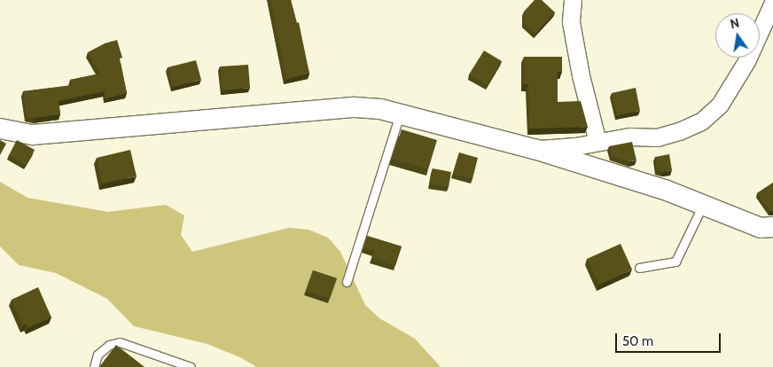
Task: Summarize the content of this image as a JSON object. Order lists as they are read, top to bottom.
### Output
{
  "scale_bar": "50 m",
  "north": "top"
}
